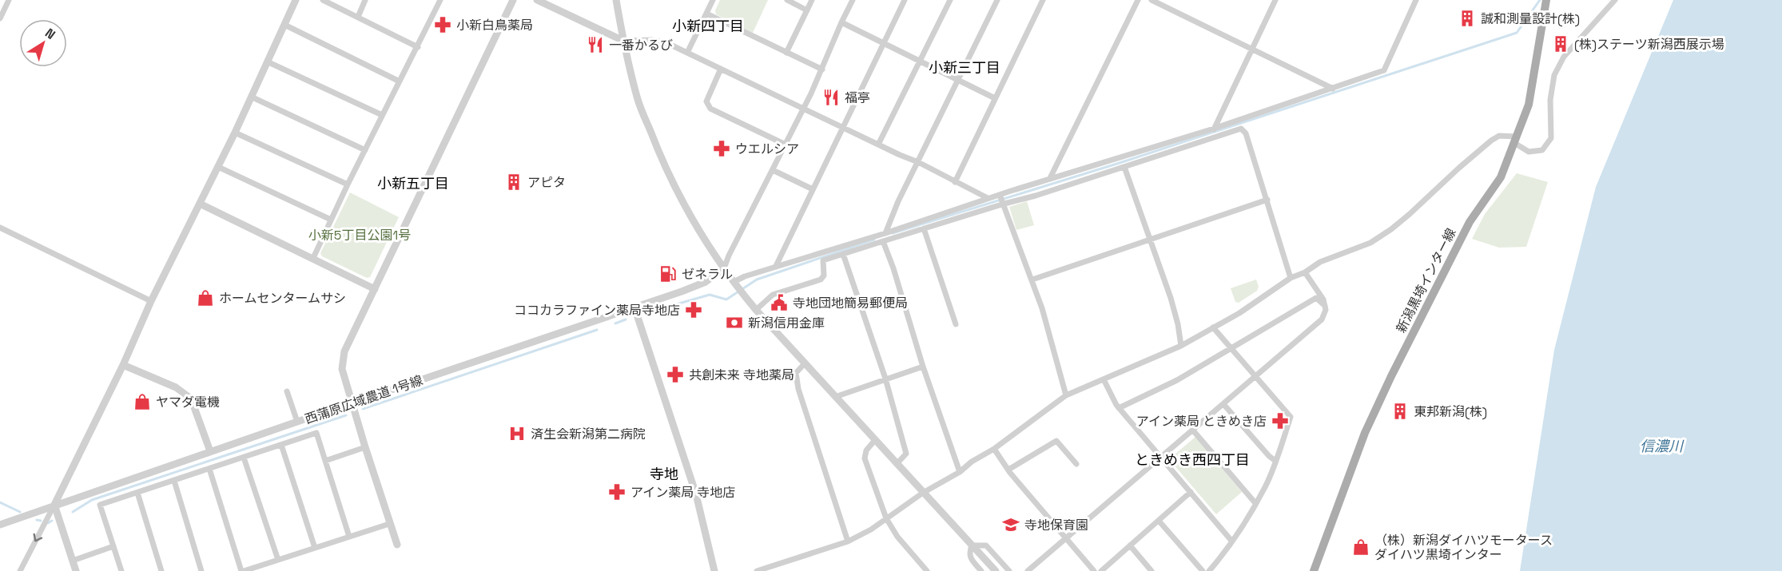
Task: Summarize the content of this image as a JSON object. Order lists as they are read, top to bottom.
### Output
{
  "streets": {
    "main road": ["新潟黒埼インター線"],
    "street": ["西蒲原広域農道 1号線"]
  },
  "districts": [
    "小新四丁目",
    "小新三丁目",
    "小新五丁目",
    "ときめき西四丁目",
    "寺地"
  ],
  "water": ["信濃川"],
  "parks": ["小新5丁目公園1号"],
  "places": {
    "building": [
      "誠和測量設計(株)",
      "(株)ステーツ新潟西展示場",
      "アピタ",
      "東邦新潟(株)"
    ],
    "pharmacy": [
      "小新白鳥薬局",
      "ウエルシア",
      "ココカラファイン薬局寺地店",
      "共創未来 寺地薬局",
      "アイン薬局 ときめき店",
      "アイン薬局 寺地店"
    ],
    "restaurant": ["一番かるび", "福亭"],
    "fuel station": ["ゼネラル"],
    "shop": ["ホームセンタームサシ", "ヤマダ電機", "（株）新潟ダイハツモータース ダイハツ黒埼インター"],
    "public building": ["寺地団地簡易郵便局"],
    "bank": ["新潟信用金庫"],
    "hospital": ["済生会新潟第二病院"],
    "school or university": ["寺地保育園"]
  },
  "north": "top right"
}
